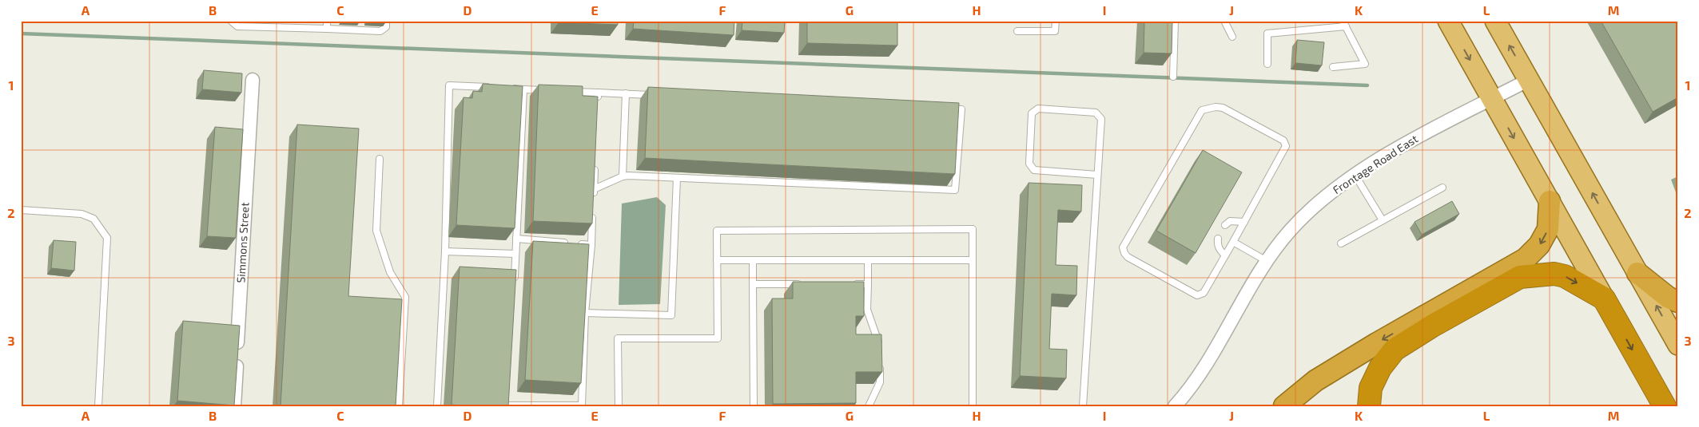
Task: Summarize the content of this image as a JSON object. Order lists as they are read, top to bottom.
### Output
{
  "streets": {
    "street": ["Frontage Road East", "Simmons Street"]
  },
  "grid": {
    "columns": [
      "A",
      "B",
      "C",
      "D",
      "E",
      "F",
      "G",
      "H",
      "I",
      "J",
      "K",
      "L",
      "M"
    ],
    "rows": ["1", "2", "3"]
  }
}
